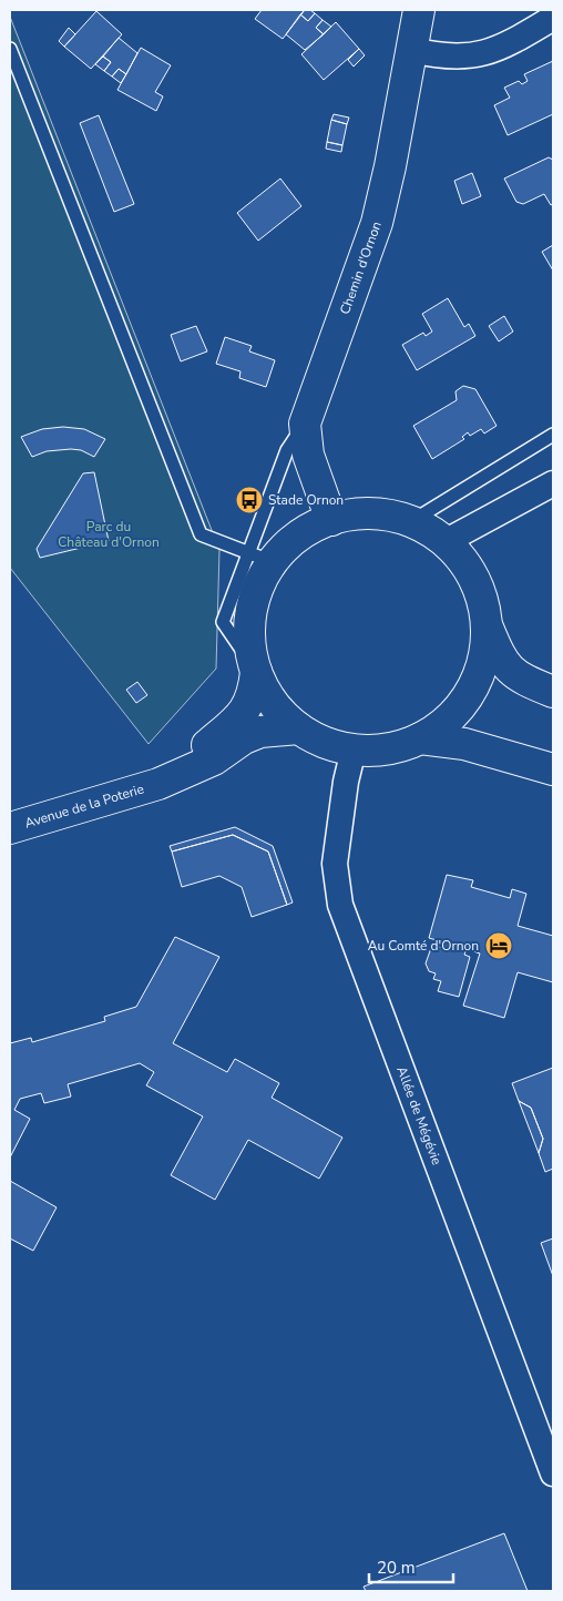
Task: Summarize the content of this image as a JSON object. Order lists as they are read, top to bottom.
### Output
{
  "streets": {
    "street": ["Chemin d'Ornon", "Avenue de la Poterie", "Allée de Mégévie"]
  },
  "parks": ["Parc du Château d'Ornon"],
  "places": {
    "bus stop": ["Stade Ornon"],
    "hotel": ["Au Comté d'Ornon"]
  },
  "scale_bar": "20 m"
}
